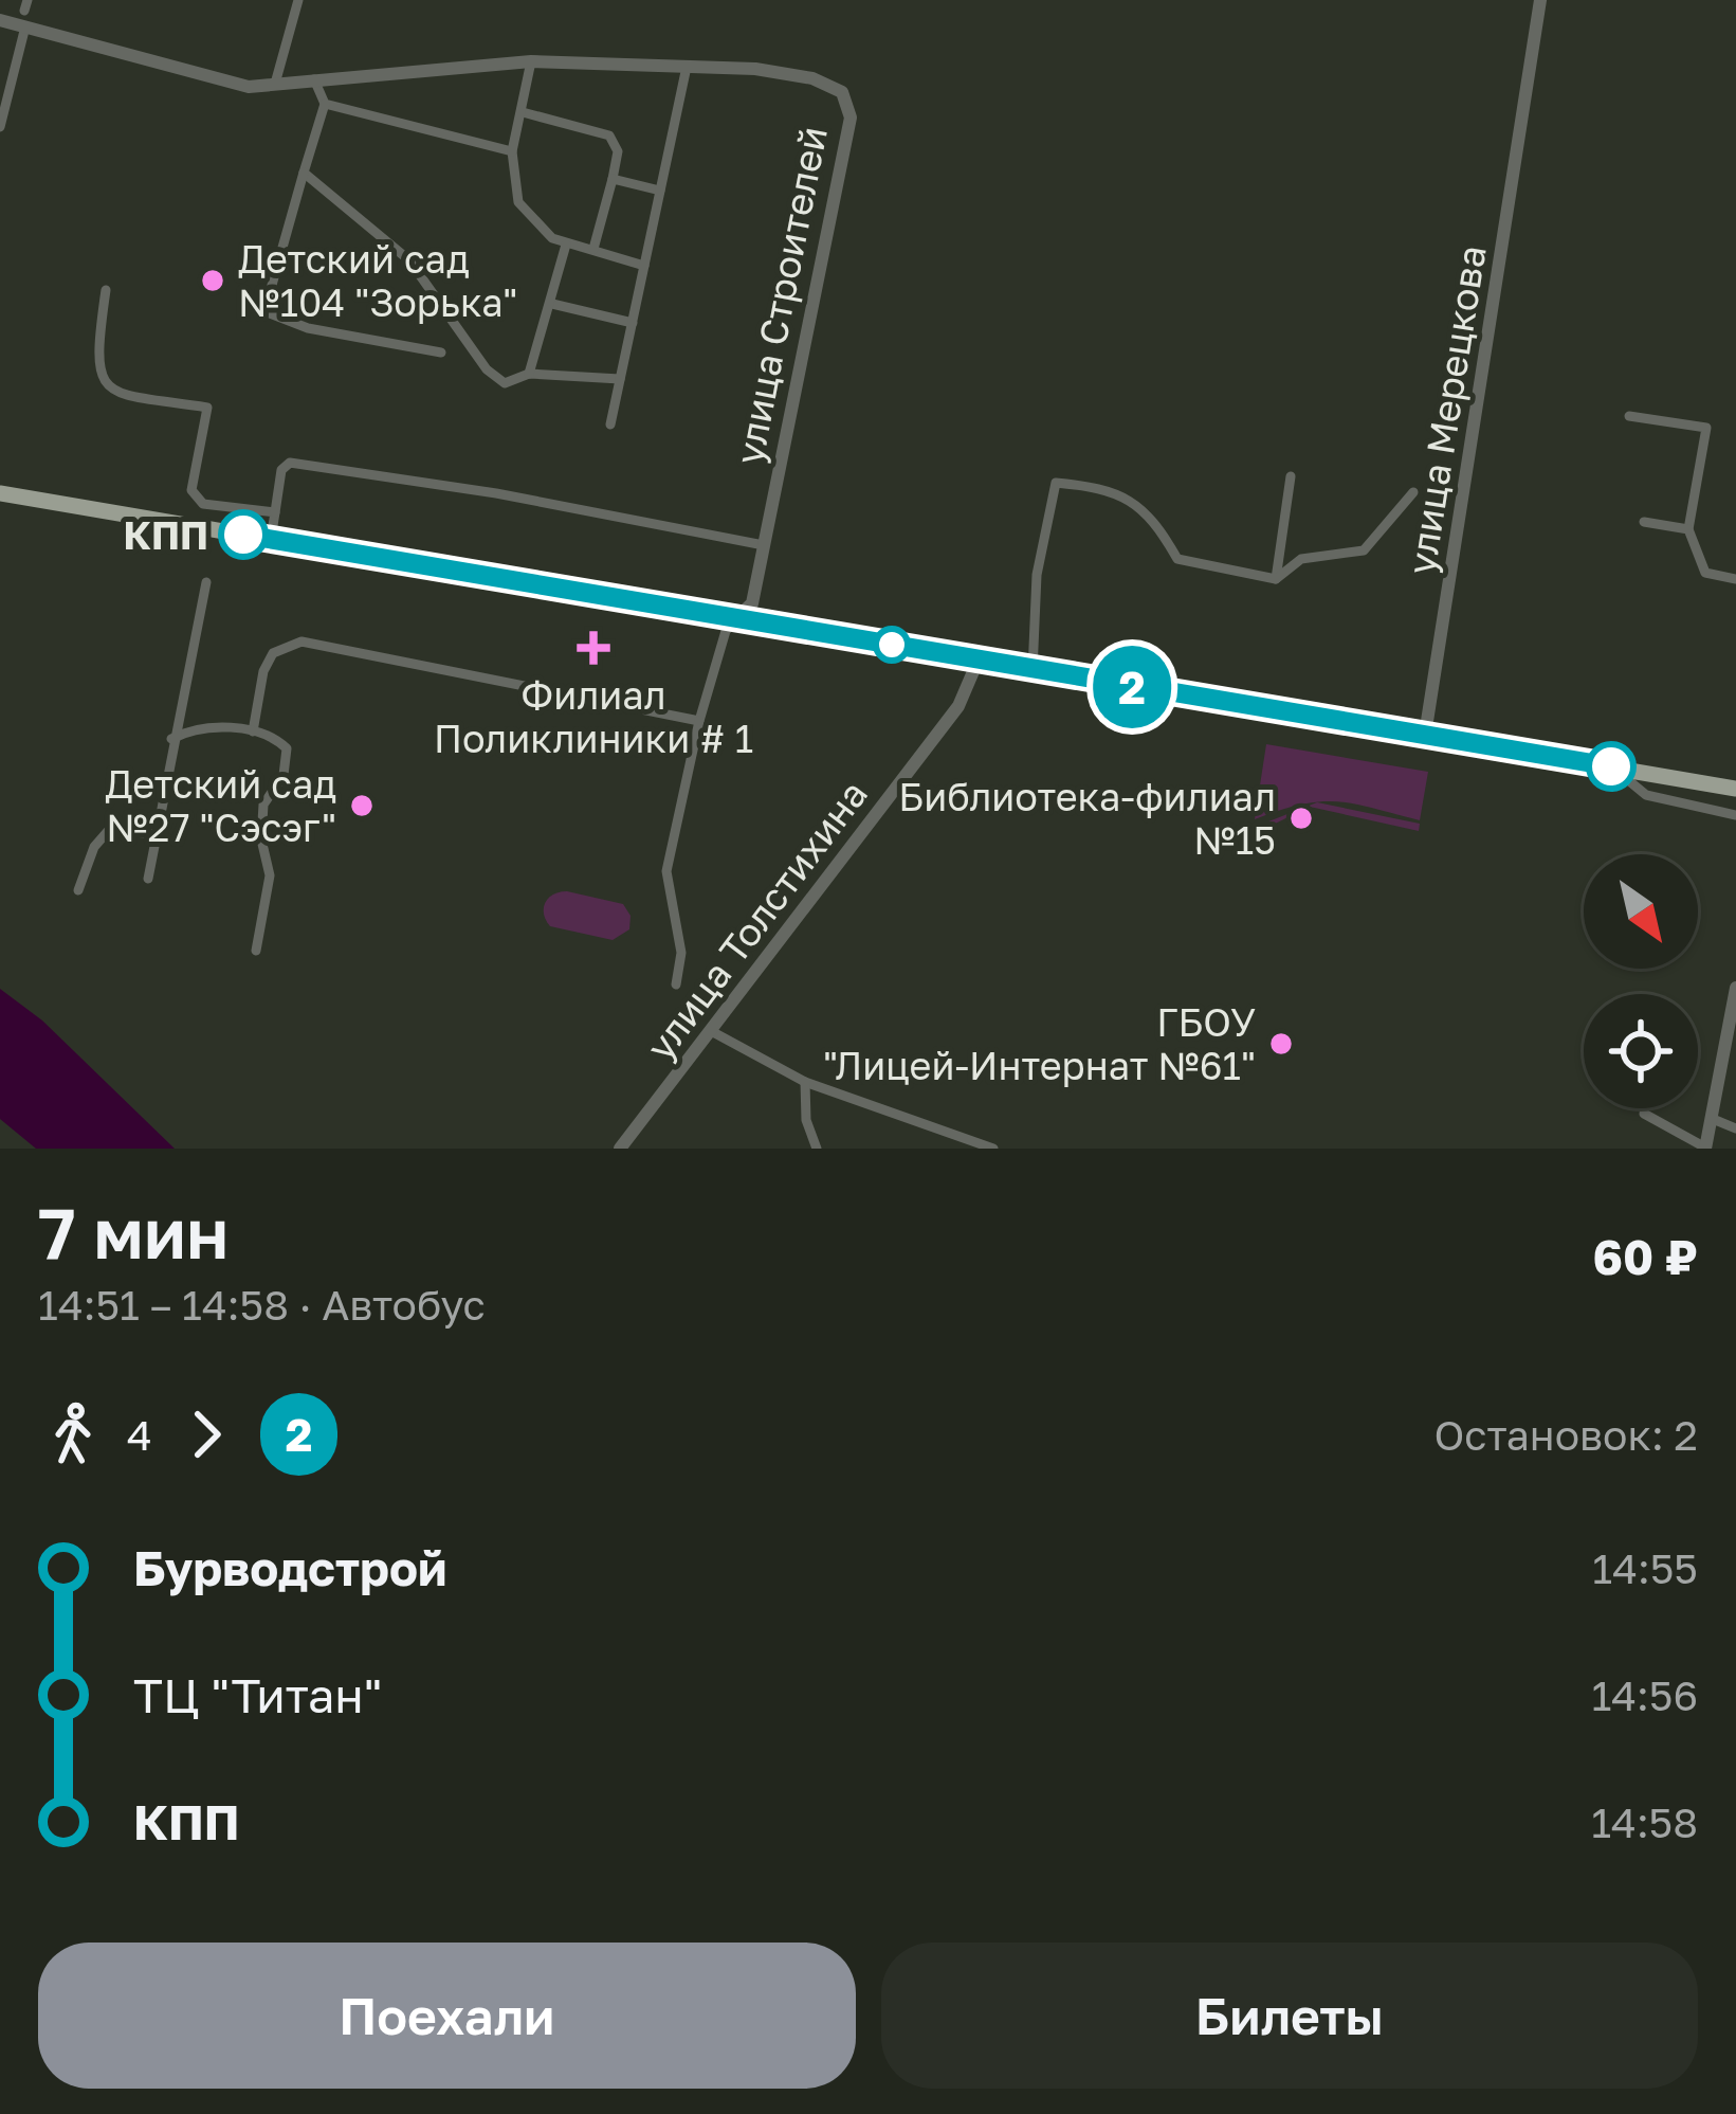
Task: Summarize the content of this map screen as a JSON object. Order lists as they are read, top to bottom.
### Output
{
  "streets": {
    "street": ["улица Строителей", "улица Мерецкова", "улица Толстихина"]
  },
  "places": {
    "other": [
      "Детский сад №104 \"Зорька\"",
      "КПП",
      "Детский сад №27 \"Сэсэг\"",
      "Библиотека-филиал №15",
      "ГБОУ \"Лицей-Интернат №61\""
    ],
    "health": ["Филиал Поликлиники # 1"]
  },
  "lines": ["bus line 2"],
  "north": "bottom right",
  "page": {
    "on_map": "2",
    "heading": ["7 мин", "14:51 – 14:58 · Автобус", "60 ₽"],
    "legs": ["4", "2", "Остановок: 2"],
    "list": [
      {
        "name": "Бурводстрой",
        "value": "14:55"
      },
      {
        "name": "ТЦ \"Титан\"",
        "value": "14:56"
      },
      {
        "name": "КПП",
        "value": "14:58"
      }
    ],
    "buttons": ["Поехали", "Билеты"]
  }
}
